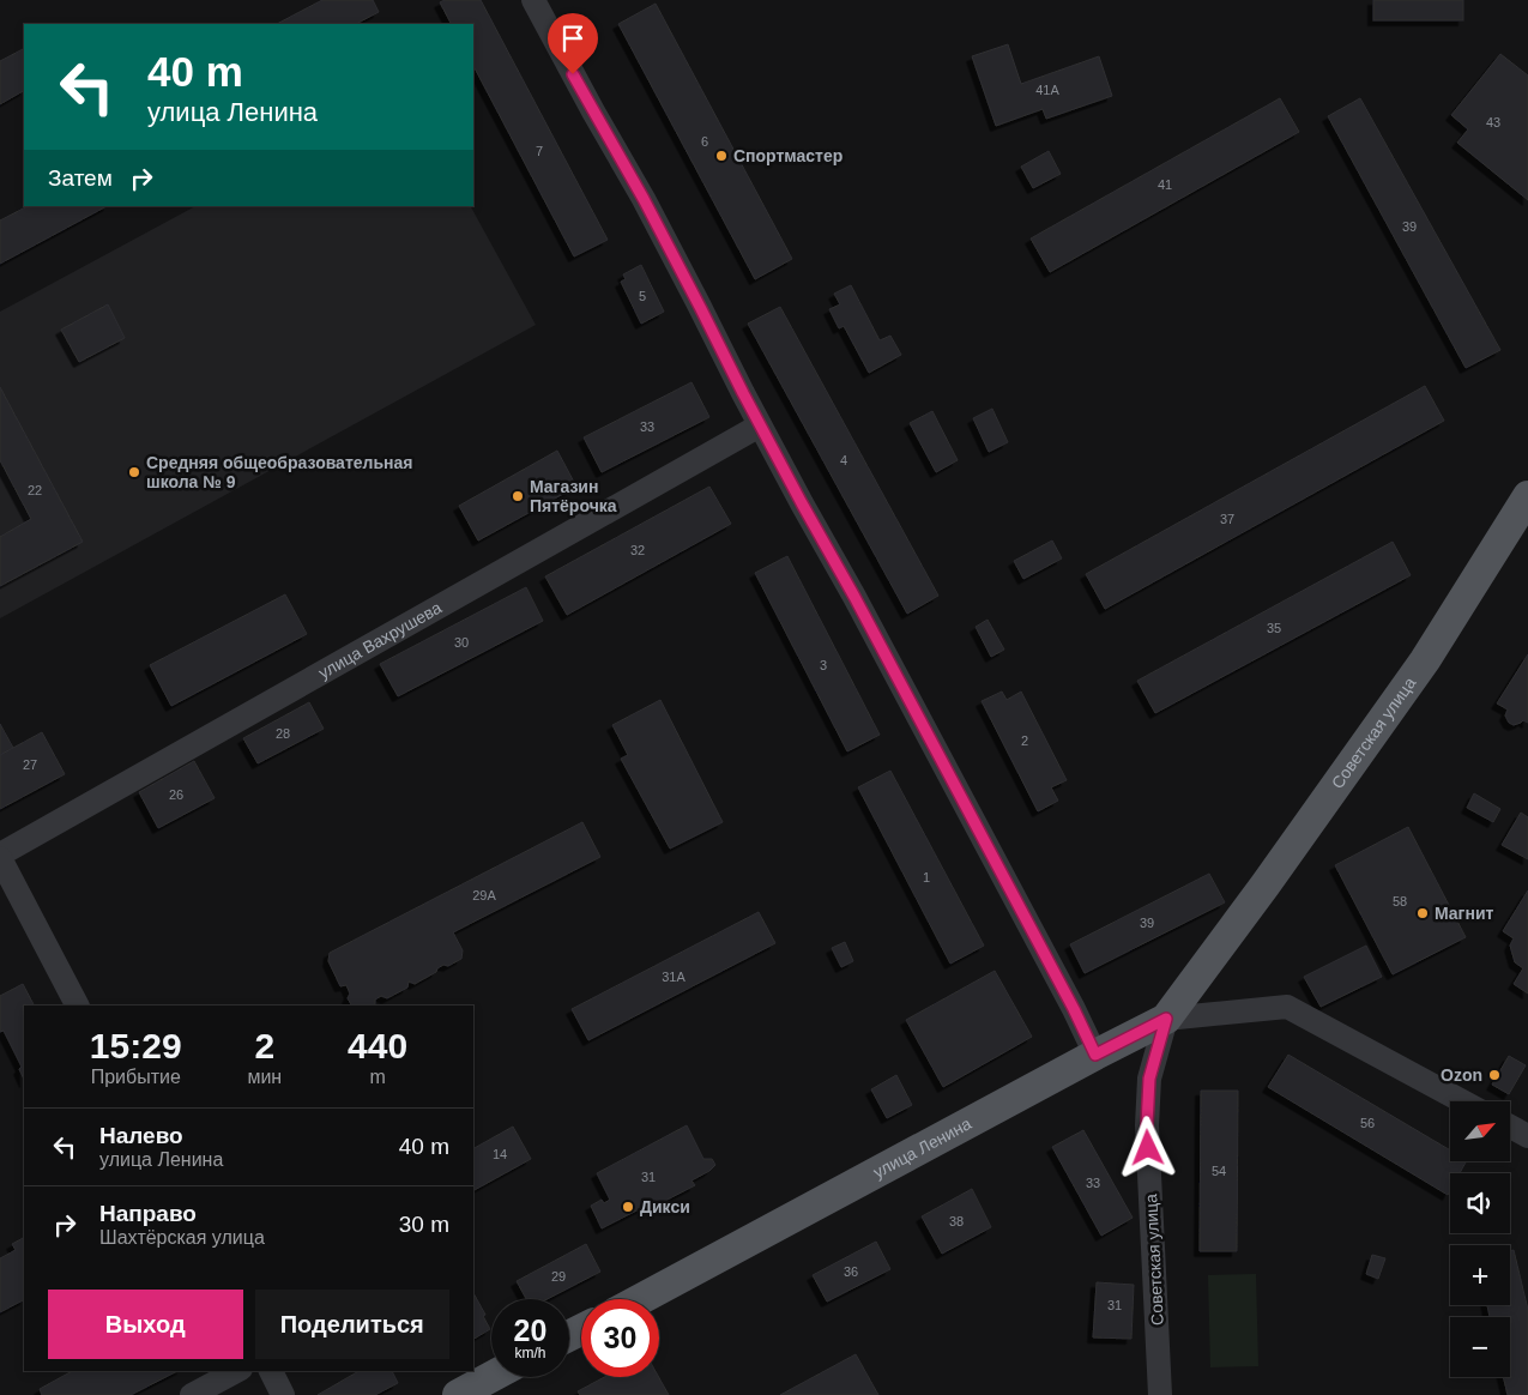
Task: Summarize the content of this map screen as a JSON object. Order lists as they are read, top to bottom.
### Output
{
  "streets": {
    "main road": ["Советская улица", "улица Ленина"],
    "street": ["улица Вахрушева"]
  },
  "crossings": [
    ["Советская улица", "улица Ленина"]
  ],
  "places": [
    "Спортмастер",
    "Средняя общеобразовательная школа № 9",
    "Магазин Пятёрочка",
    "Магнит",
    "Ozon",
    "Дикси"
  ],
  "house_numbers": [
    "41А",
    "43",
    "6",
    "7",
    "41",
    "39",
    "5",
    "33",
    "4",
    "22",
    "37",
    "32",
    "35",
    "30",
    "3",
    "28",
    "2",
    "27",
    "26",
    "1",
    "29А",
    "58",
    "39",
    "31А",
    "56",
    "14",
    "54",
    "31",
    "33",
    "38",
    "36",
    "29",
    "31"
  ],
  "north": "top right",
  "page": {
    "turn": ["40 m", "улица Ленина"],
    "then": "Затем",
    "eta": [
      "15:29",
      "Прибытие",
      "2",
      "мин",
      "440",
      "m"
    ],
    "map_buttons": ["+", "−"],
    "list": [
      {
        "name": "Налево",
        "note": "улица Ленина",
        "value": "40 m"
      },
      {
        "name": "Направо",
        "note": "Шахтёрская улица",
        "value": "30 m"
      }
    ],
    "buttons": ["Выход", "Поделиться"],
    "speed": "20 km/h",
    "limit": "30"
  }
}
